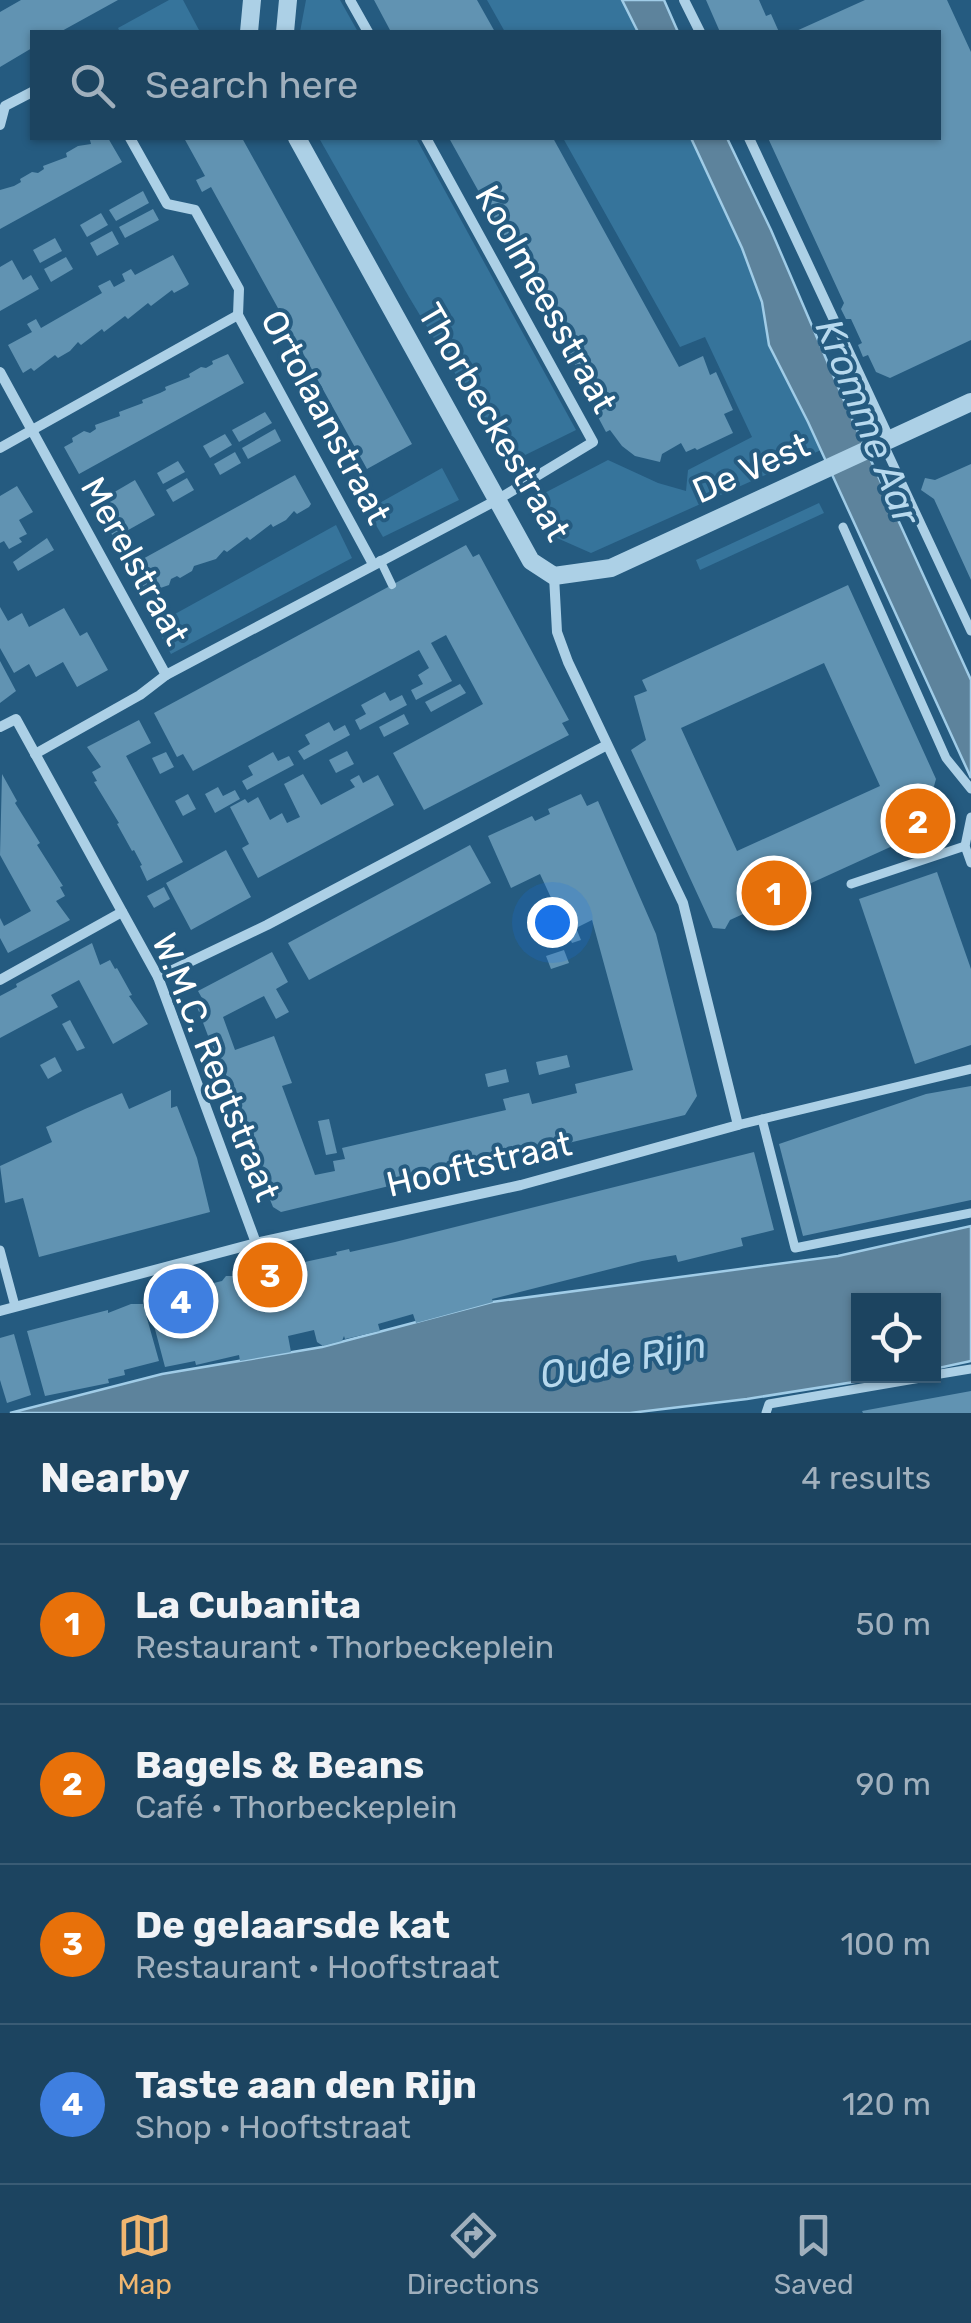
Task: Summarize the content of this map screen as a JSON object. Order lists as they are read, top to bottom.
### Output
{
  "streets": {
    "street": [
      "Koolmeesstraat",
      "Ortolaanstraat",
      "Thorbeckestraat",
      "De Vest",
      "Merelstraat",
      "W.M.C. Regtstraat",
      "Hooftstraat"
    ]
  },
  "crossings": [
    ["Koolmeesstraat", "Ortolaanstraat"],
    ["Koolmeesstraat", "Thorbeckestraat"],
    ["Ortolaanstraat", "Thorbeckestraat"],
    ["Ortolaanstraat", "Merelstraat"],
    ["Thorbeckestraat", "De Vest"],
    ["Thorbeckestraat", "Hooftstraat"],
    ["W.M.C. Regtstraat", "Hooftstraat"]
  ],
  "water": ["Kromme Aar", "Oude Rijn"],
  "page": {
    "search": "Search here",
    "pins": [
      "2",
      "1",
      "3",
      "4"
    ],
    "heading": ["Nearby", "4 results"],
    "list": [
      {
        "mark": "1",
        "name": "La Cubanita",
        "note": "Restaurant · Thorbeckeplein",
        "value": "50 m"
      },
      {
        "mark": "2",
        "name": "Bagels & Beans",
        "note": "Café · Thorbeckeplein",
        "value": "90 m"
      },
      {
        "mark": "3",
        "name": "De gelaarsde kat",
        "note": "Restaurant · Hooftstraat",
        "value": "100 m"
      },
      {
        "mark": "4",
        "name": "Taste aan den Rijn",
        "note": "Shop · Hooftstraat",
        "value": "120 m"
      }
    ],
    "nav": ["Map", "Directions", "Saved"]
  }
}
